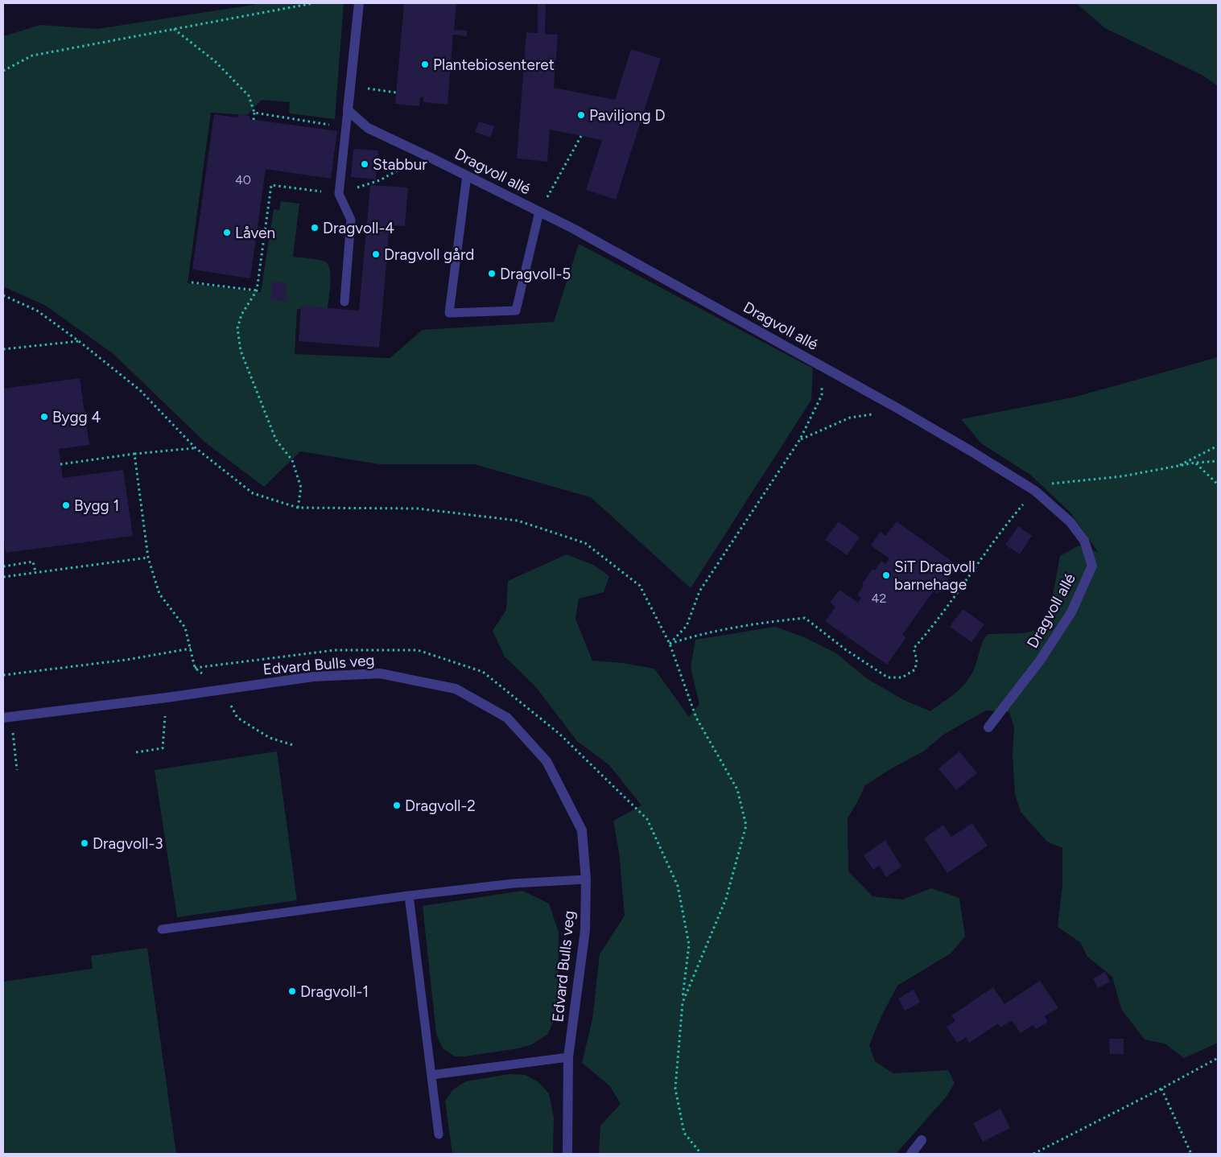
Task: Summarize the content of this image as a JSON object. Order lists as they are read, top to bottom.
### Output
{
  "streets": {
    "street": ["Dragvoll allé", "Edvard Bulls veg"]
  },
  "places": [
    "Plantebiosenteret",
    "Paviljong D",
    "Stabbur",
    "Dragvoll-4",
    "Låven",
    "Dragvoll gård",
    "Dragvoll-5",
    "Bygg 4",
    "Bygg 1",
    "SiT Dragvoll barnehage",
    "Dragvoll-2",
    "Dragvoll-3",
    "Dragvoll-1"
  ],
  "house_numbers": ["40", "42"]
}
